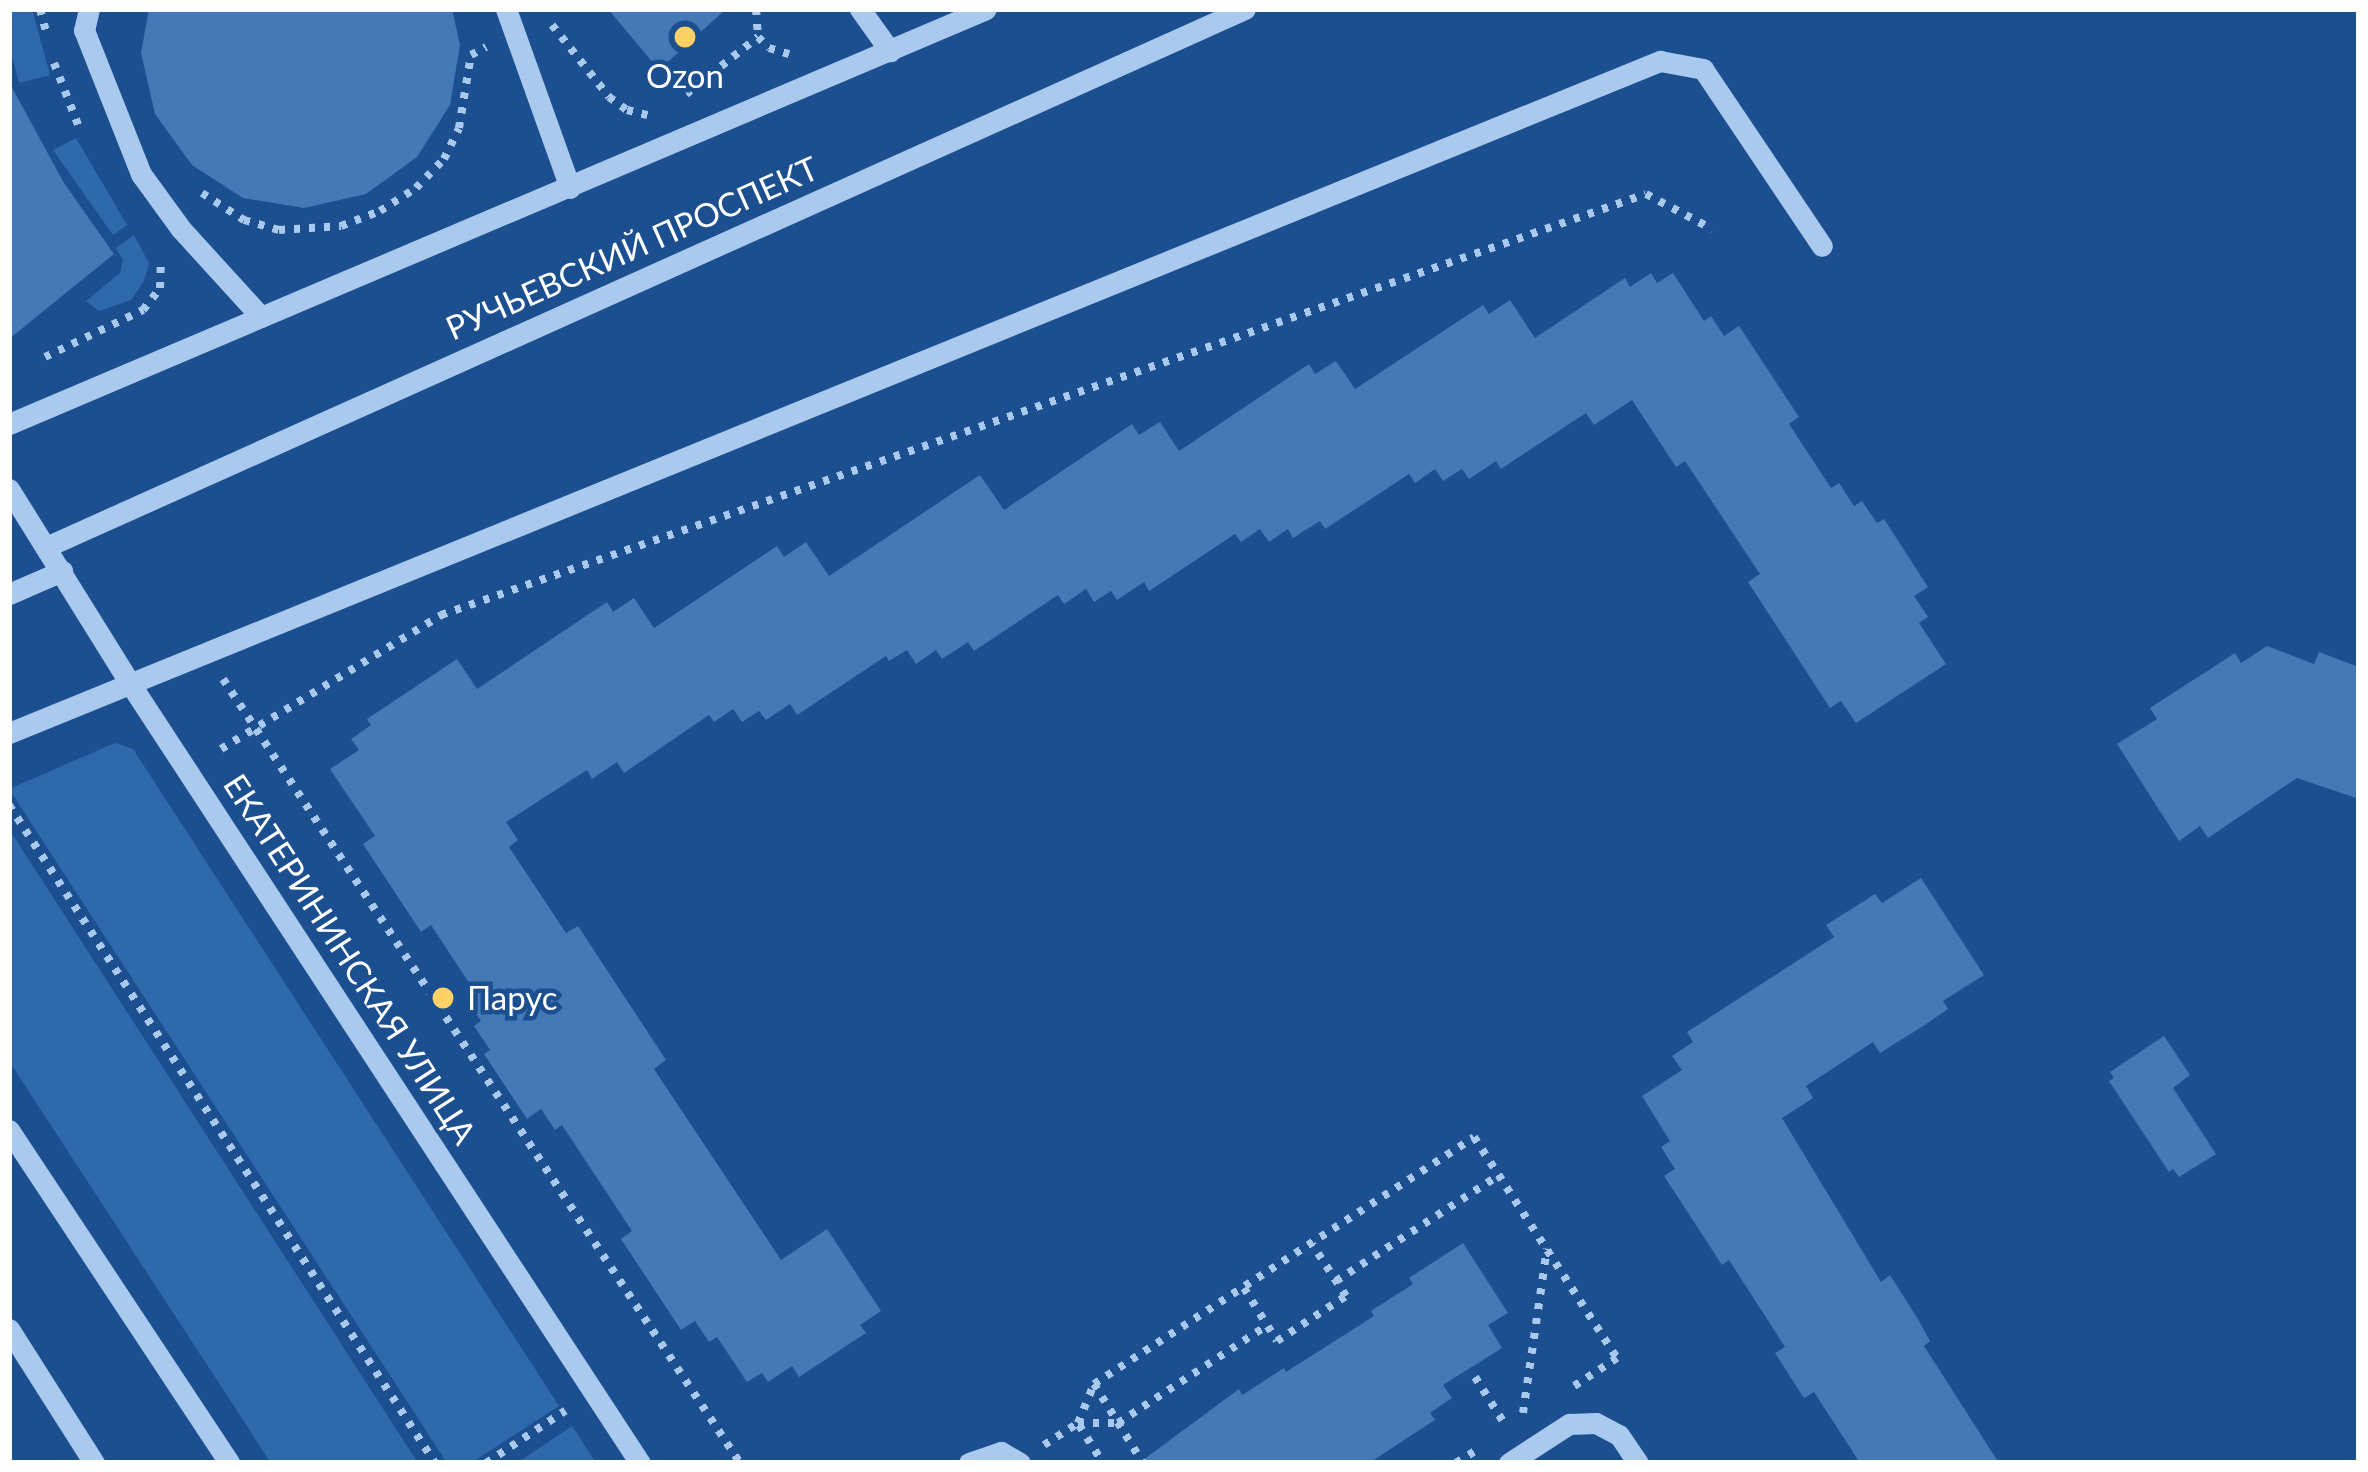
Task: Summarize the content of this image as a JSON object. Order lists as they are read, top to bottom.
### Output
{
  "streets": {
    "street": ["РУЧЬЕВСКИЙ ПРОСПЕКТ", "ЕКАТЕРИНИНСКАЯ УЛИЦА"]
  },
  "crossings": [
    ["РУЧЬЕВСКИЙ ПРОСПЕКТ", "ЕКАТЕРИНИНСКАЯ УЛИЦА"]
  ],
  "places": ["Ozon", "Парус"]
}
